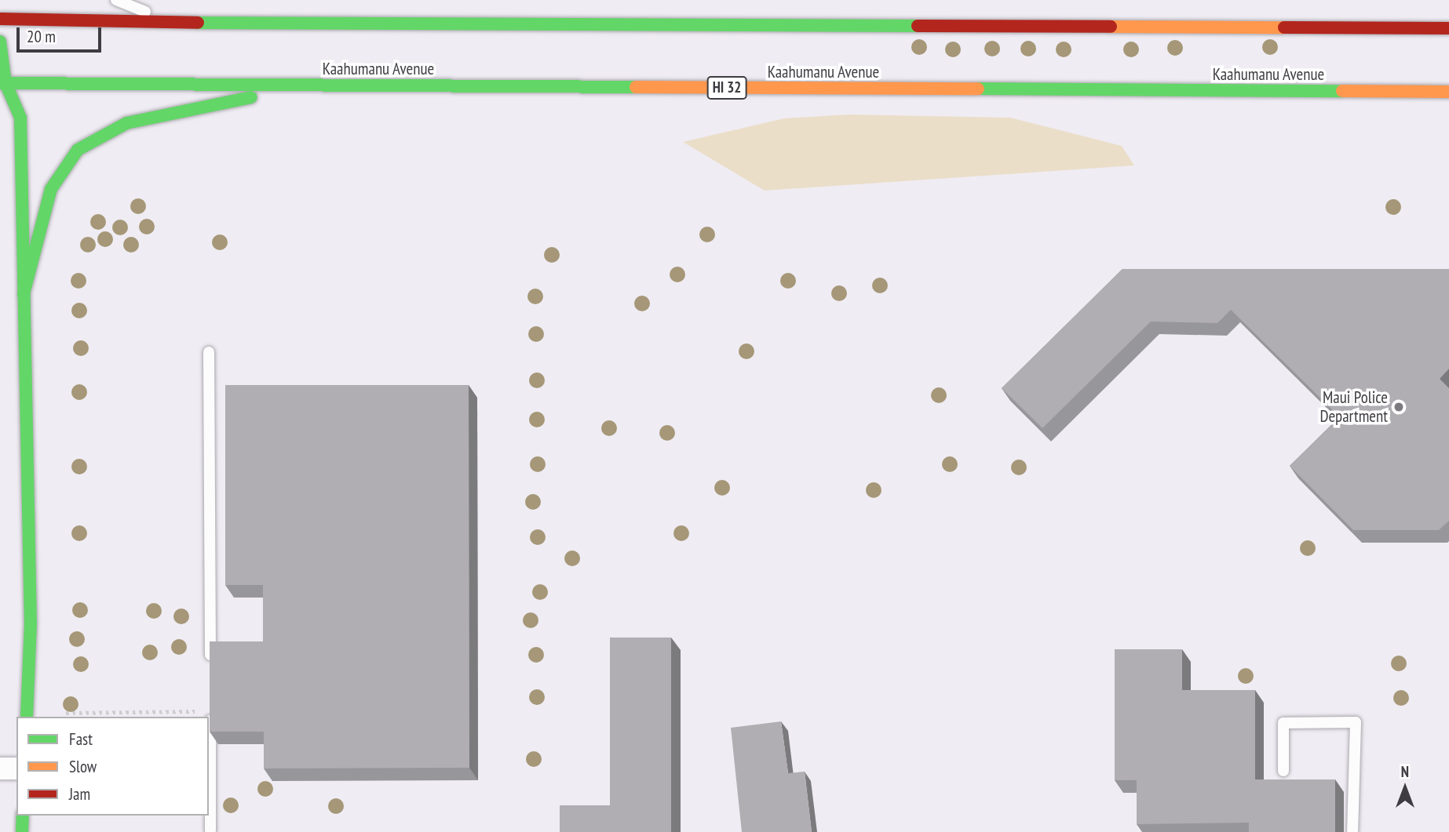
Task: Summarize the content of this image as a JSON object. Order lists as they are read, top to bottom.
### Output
{
  "streets": {
    "main road": ["Kaahumanu Avenue", "HI 32"]
  },
  "places": ["Maui Police Department"],
  "legend": ["Fast", "Slow", "Jam"],
  "scale_bar": "20 m",
  "north": "top"
}
